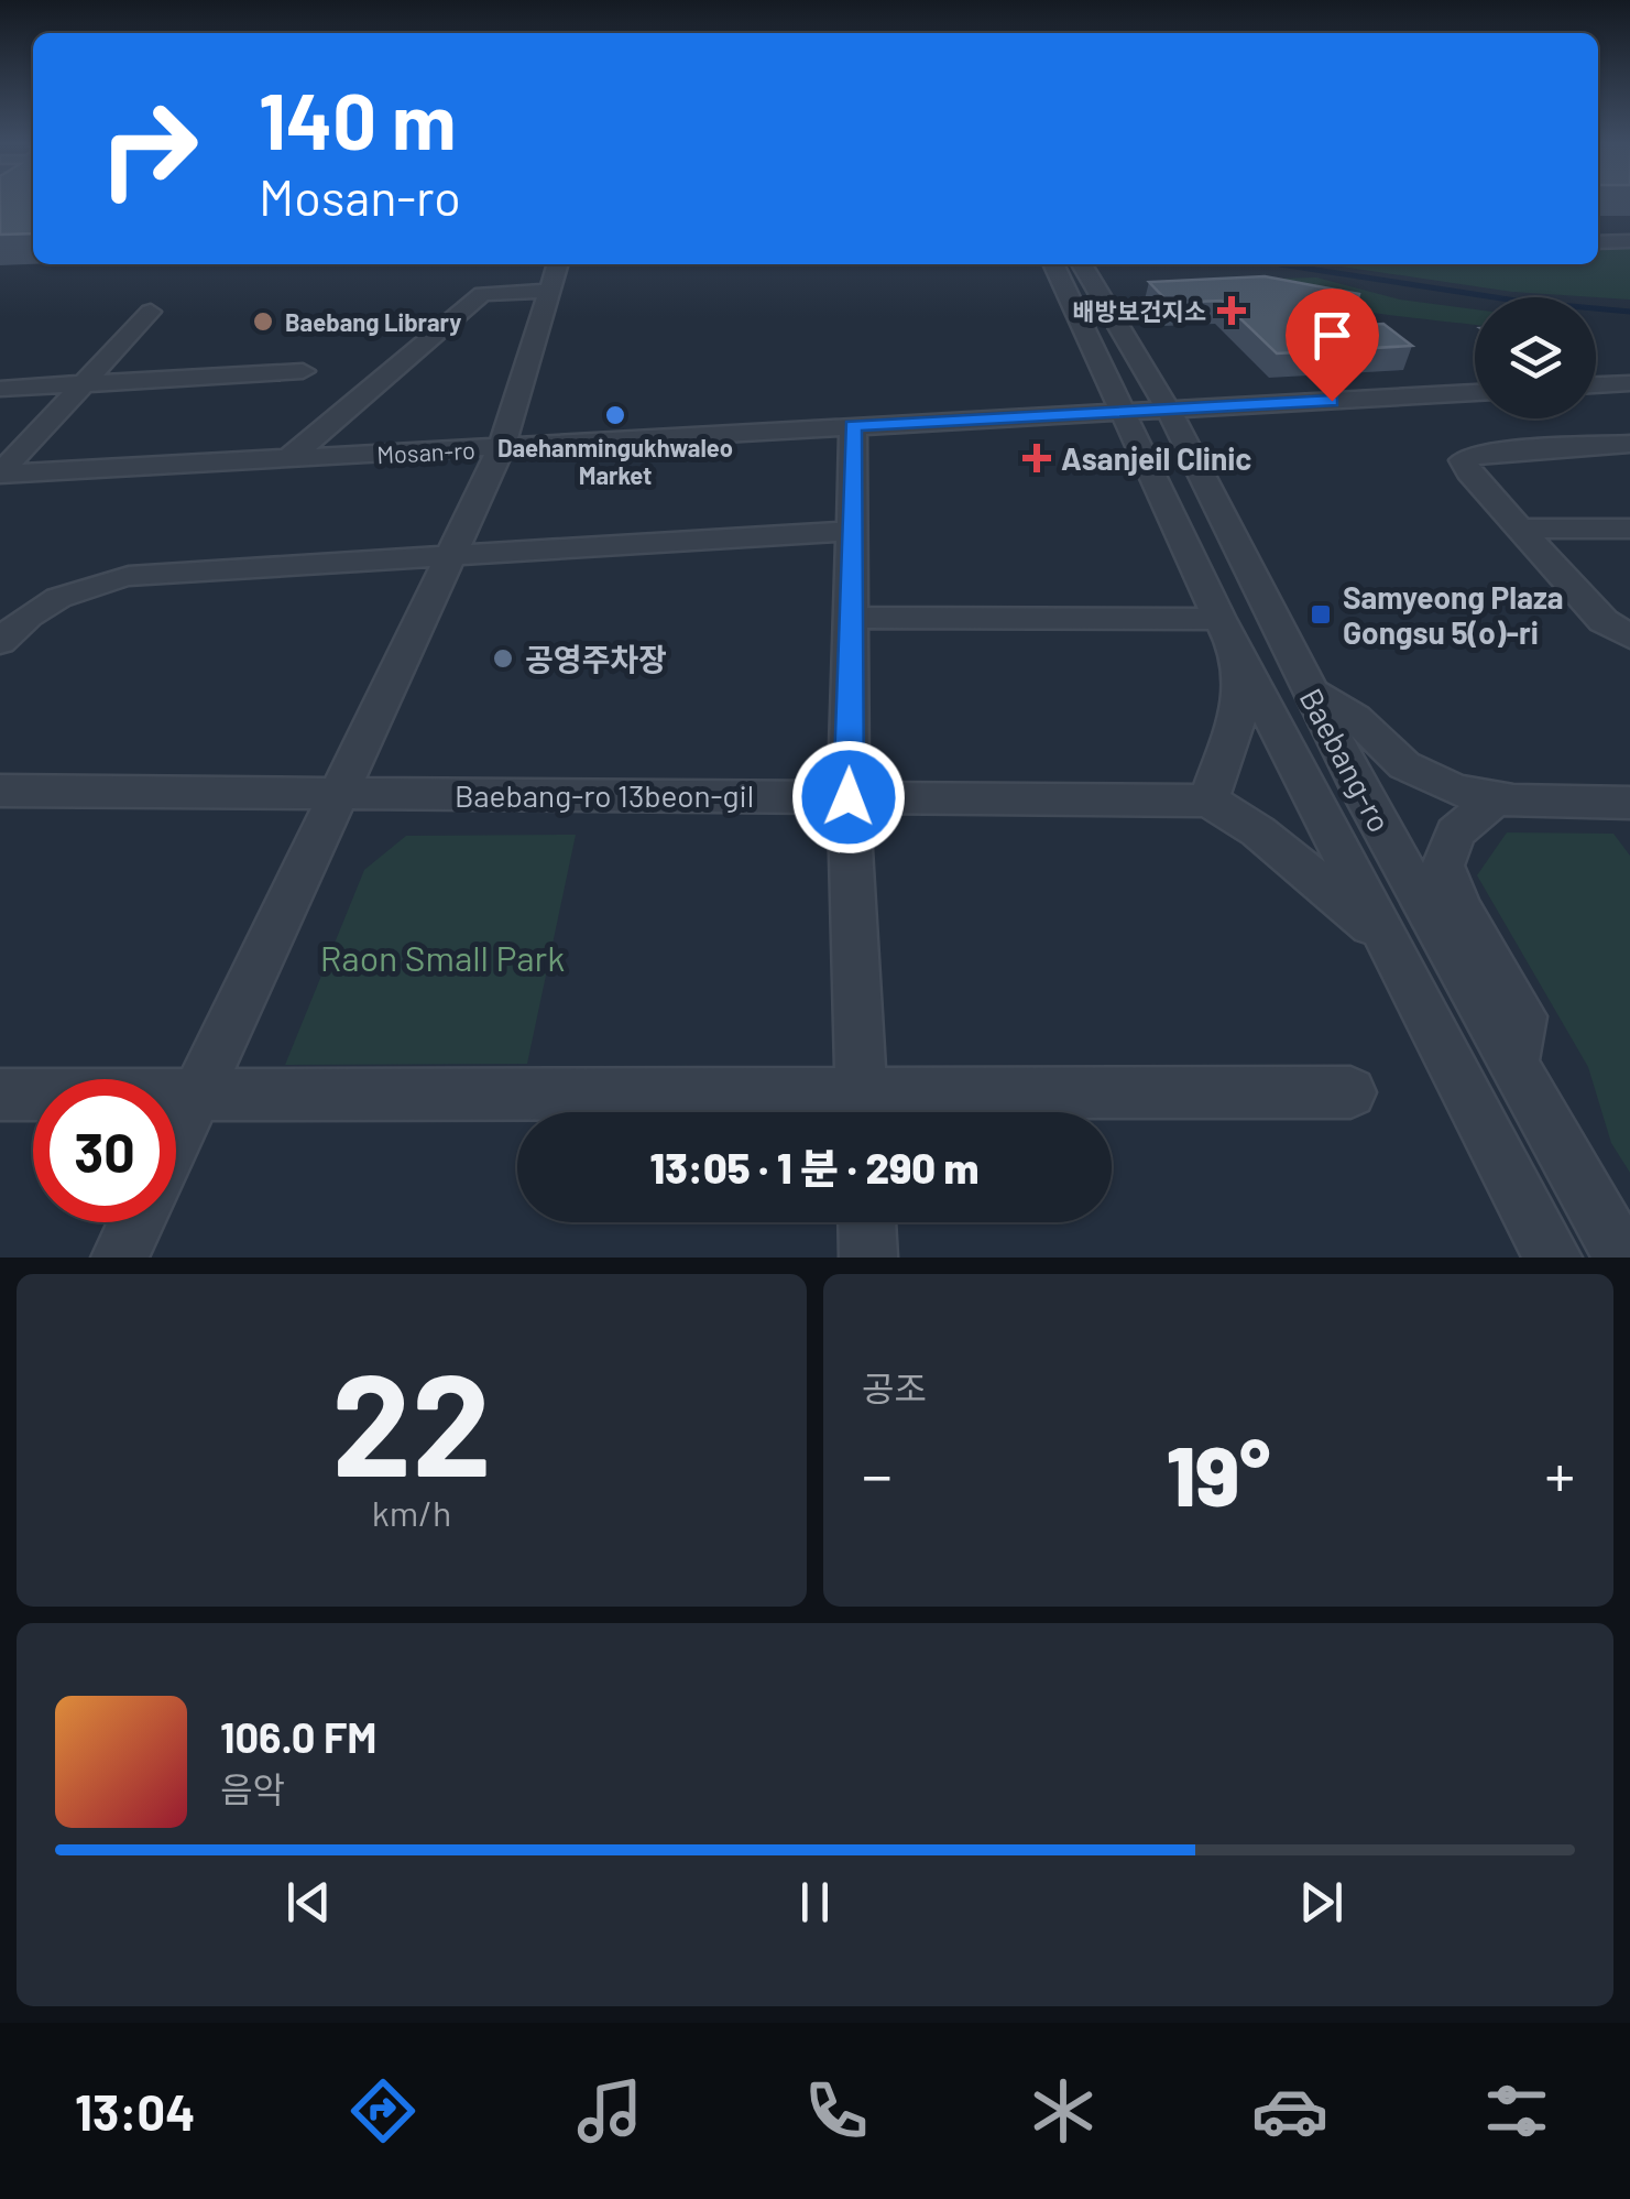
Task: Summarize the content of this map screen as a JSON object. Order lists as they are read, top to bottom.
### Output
{
  "streets": {
    "street": ["Mosan-ro", "Baebang-ro", "Baebang-ro 13beon-gil"]
  },
  "crossings": [
    ["Mosan-ro", "Baebang-ro"]
  ],
  "parks": ["Raon Small Park"],
  "places": {
    "health": ["배방보건지소", "Asanjeil Clinic"],
    "other": ["Baebang Library", "Daehanmingukhwaleo Market", "공영주차장"],
    "transit": ["Samyeong Plaza Gongsu 5(o)-ri"]
  },
  "page": {
    "turn": ["140 m", "Mosan-ro"],
    "limit": "30",
    "trip": "13:05 · 1 분 · 290 m",
    "tile": [
      ["22", "km/h"],
      "공조"
    ],
    "heat": ["−", "19°", "+"],
    "song": ["106.0 FM", "음악"],
    "tabs": "13:04"
  }
}
